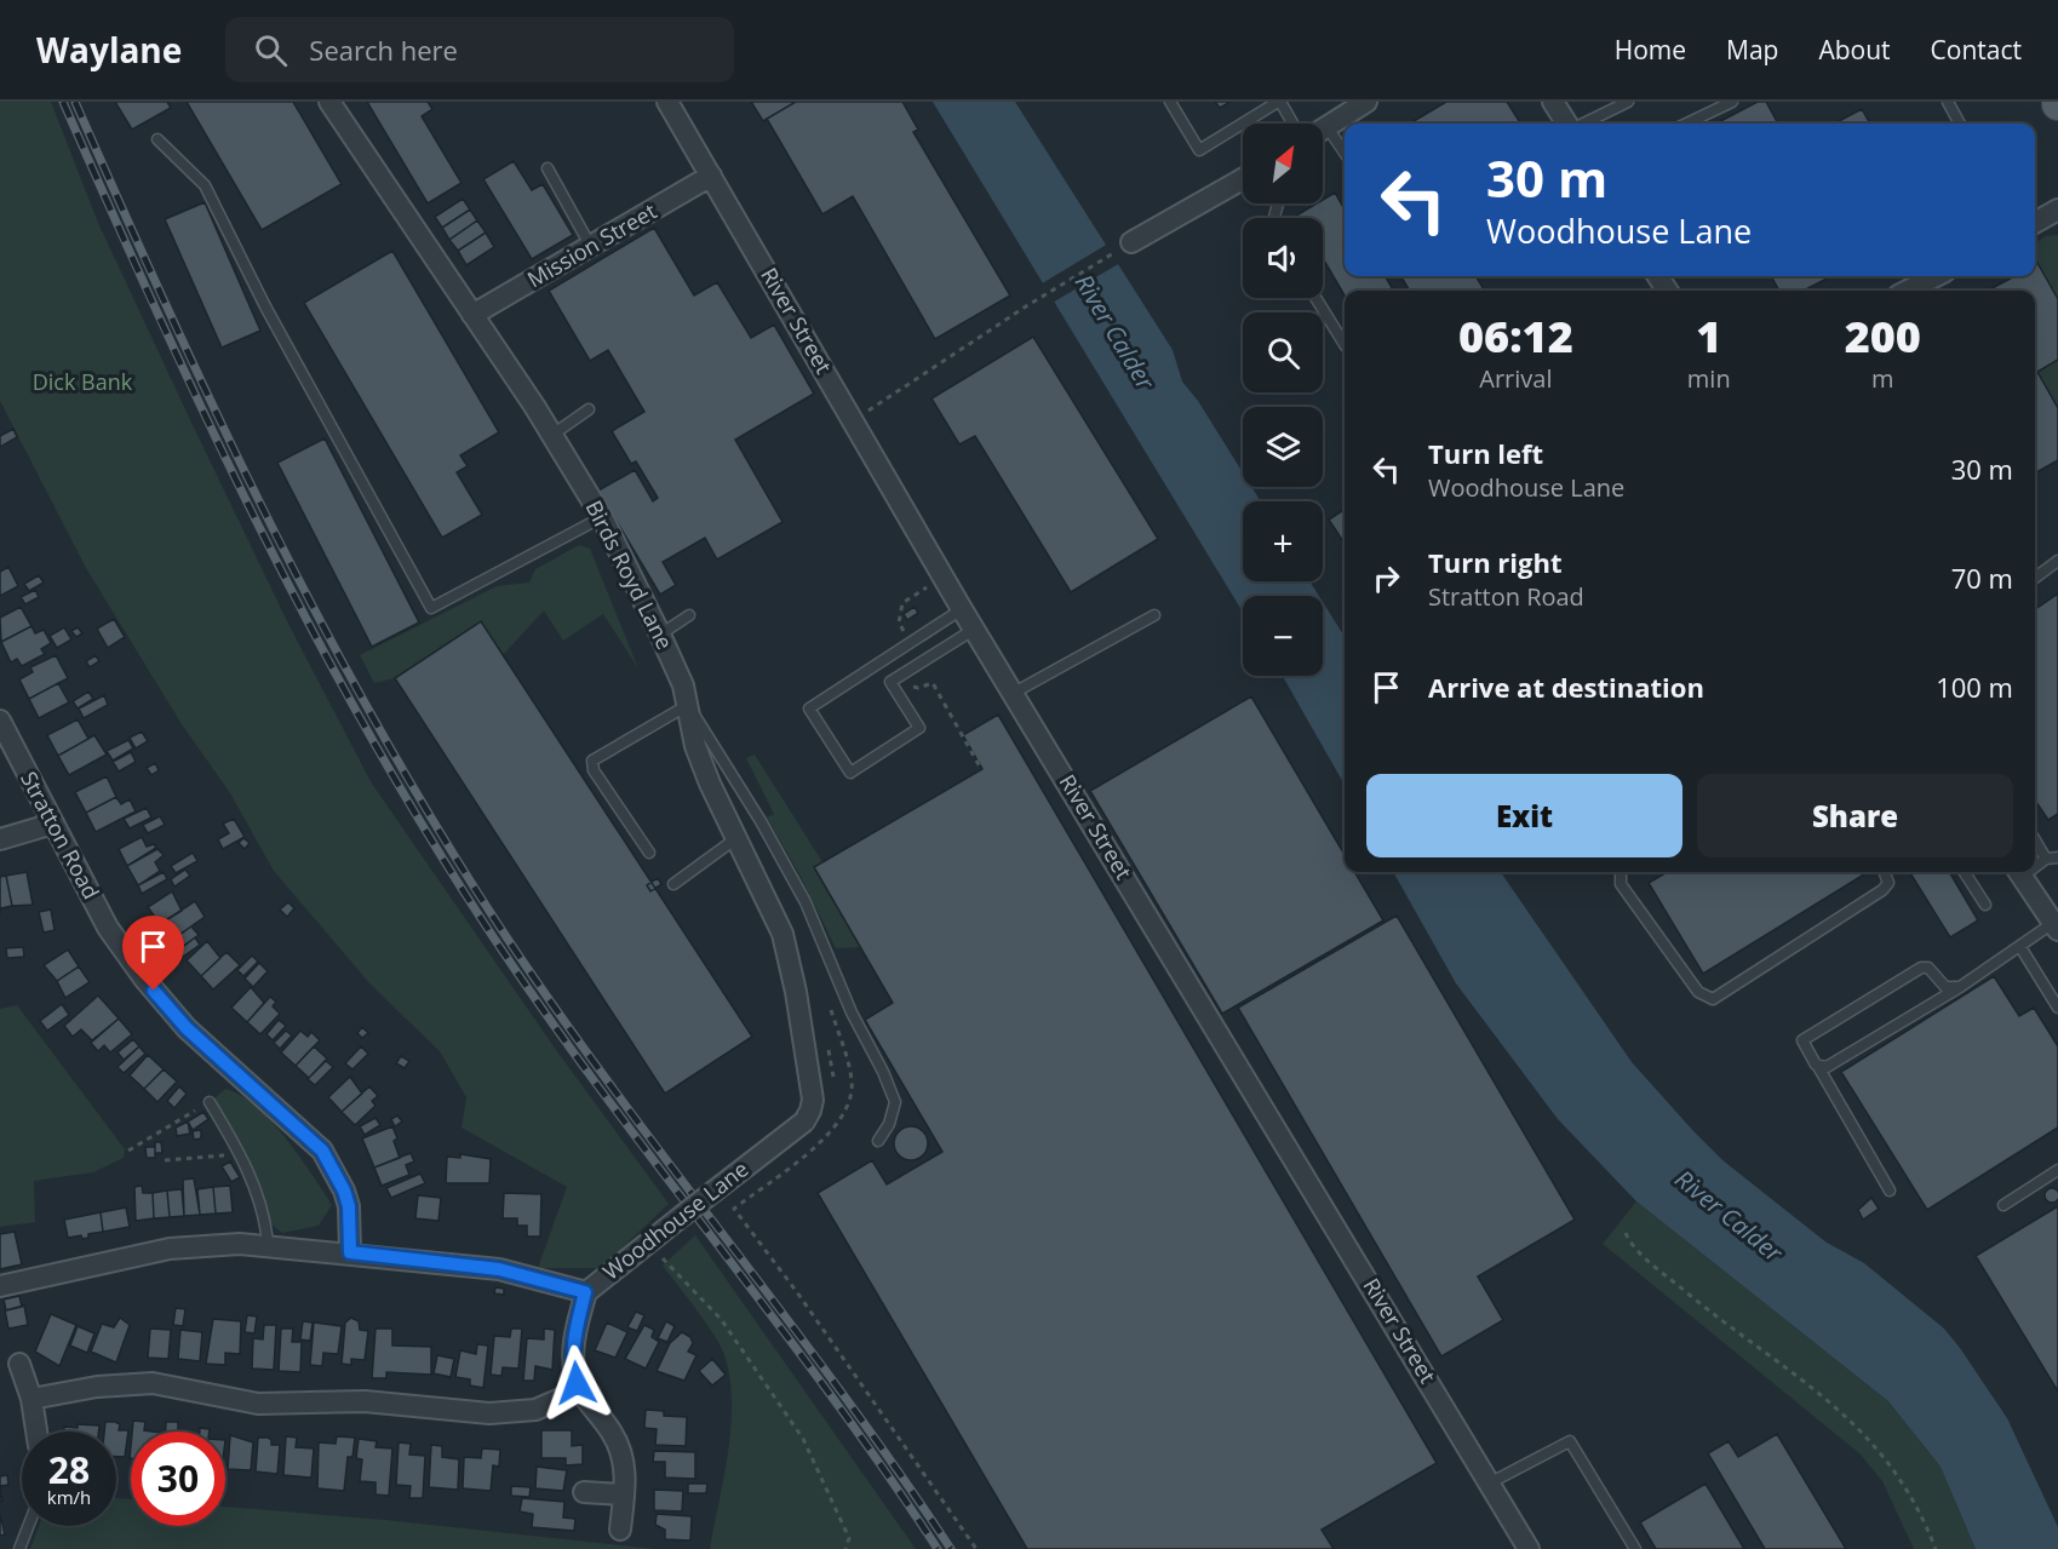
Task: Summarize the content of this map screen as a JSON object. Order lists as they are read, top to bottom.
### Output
{
  "streets": {
    "street": [
      "Mission Street",
      "River Street",
      "Birds Royd Lane",
      "Stratton Road",
      "Woodhouse Lane"
    ]
  },
  "crossings": [
    ["Mission Street", "River Street"],
    ["Mission Street", "Birds Royd Lane"],
    ["Birds Royd Lane", "Woodhouse Lane"],
    ["Stratton Road", "Woodhouse Lane"]
  ],
  "water": ["River Calder"],
  "parks": ["Dick Bank"],
  "north": "top right",
  "page": {
    "header": "Waylane",
    "search": "Search here",
    "nav": [
      "Home",
      "Map",
      "About",
      "Contact"
    ],
    "map_buttons": ["+", "−"],
    "turn": ["30 m", "Woodhouse Lane"],
    "eta": [
      "06:12",
      "Arrival",
      "1",
      "min",
      "200",
      "m"
    ],
    "list": [
      {
        "name": "Turn left",
        "note": "Woodhouse Lane",
        "value": "30 m"
      },
      {
        "name": "Turn right",
        "note": "Stratton Road",
        "value": "70 m"
      },
      {
        "name": "Arrive at destination",
        "value": "100 m"
      }
    ],
    "buttons": ["Exit", "Share"],
    "speed": "28 km/h",
    "limit": "30"
  }
}
